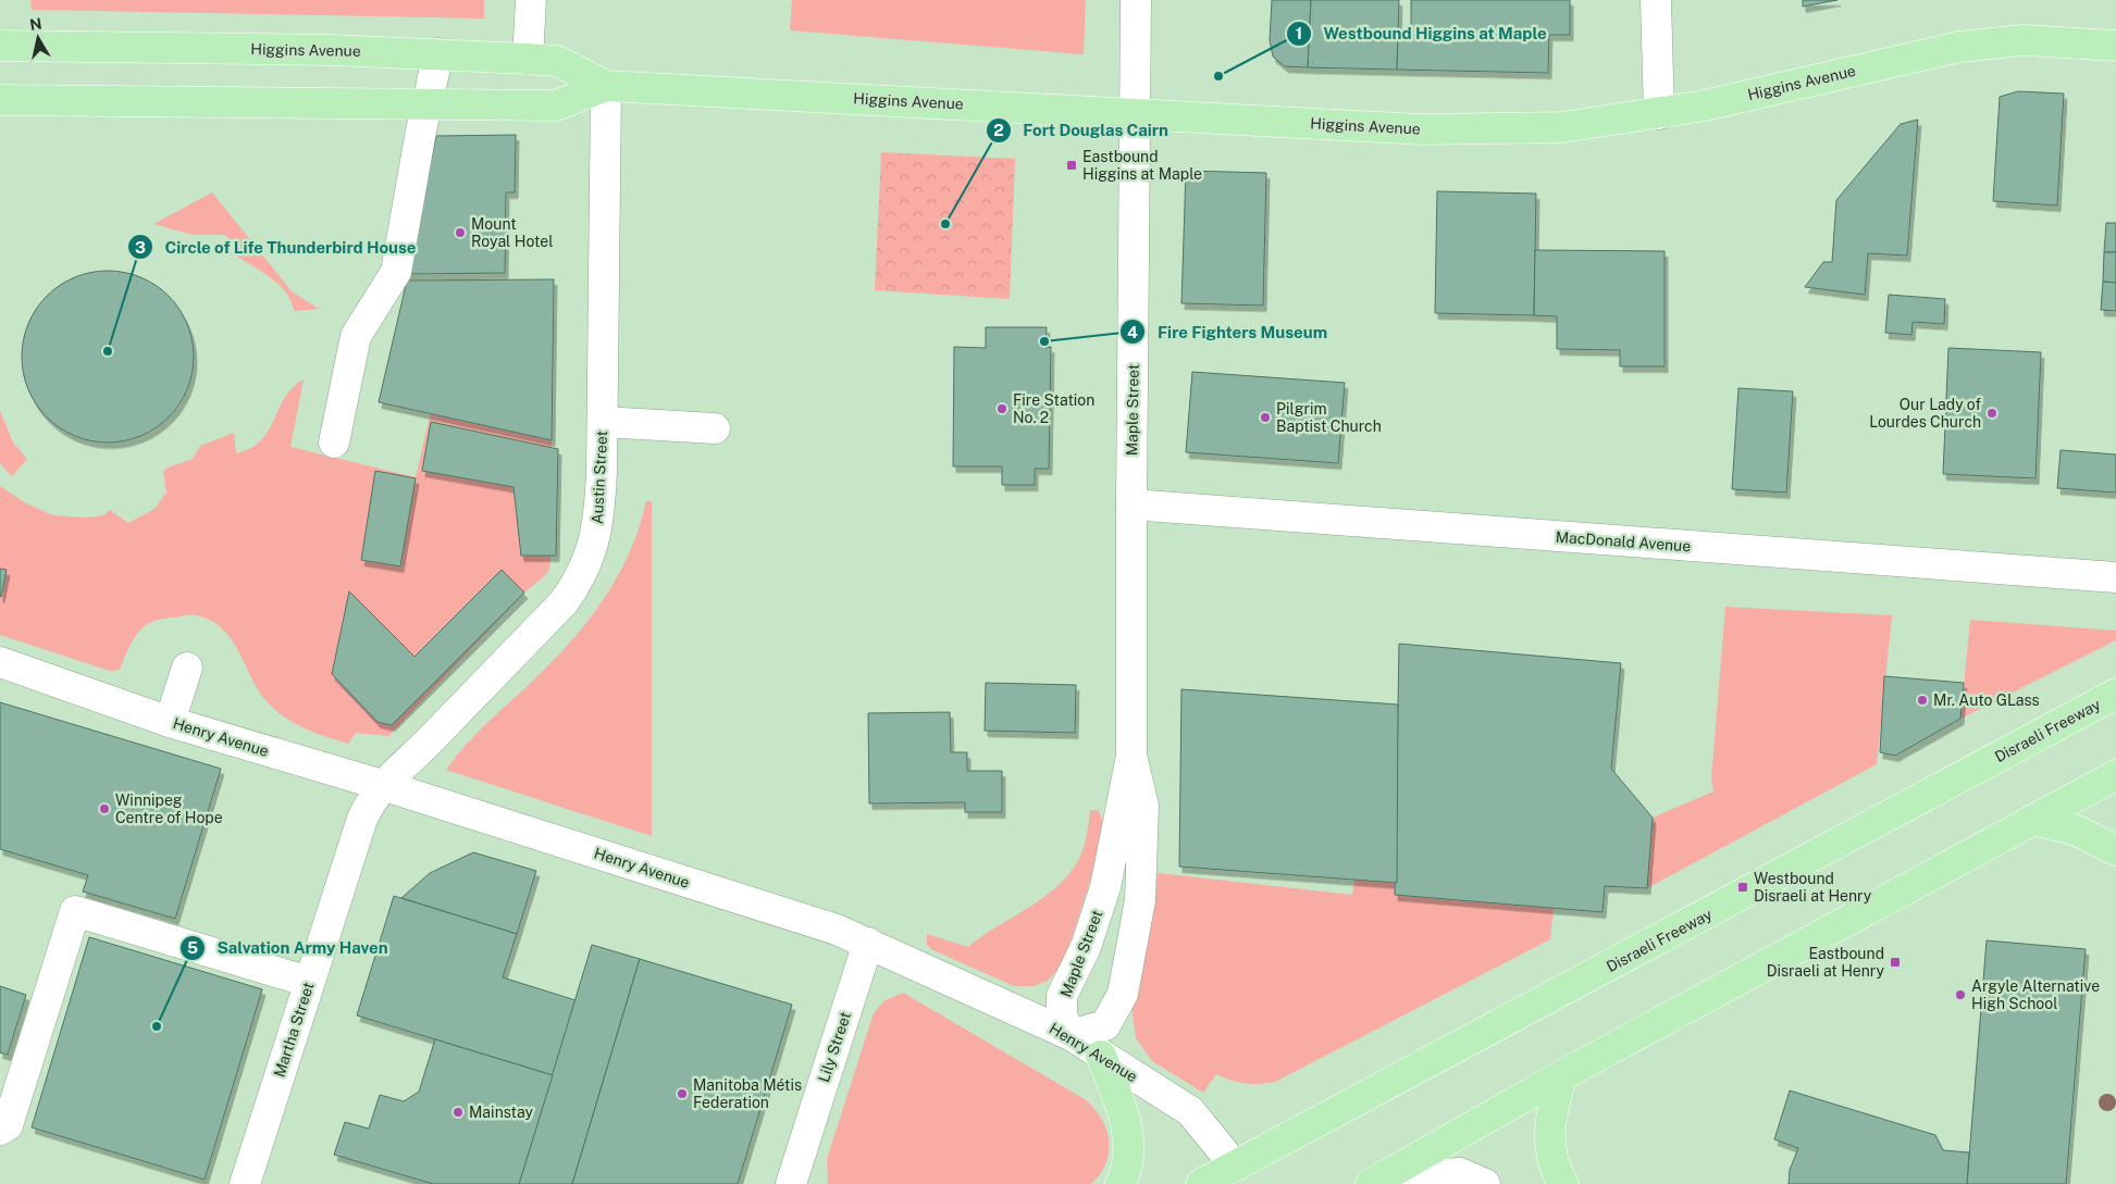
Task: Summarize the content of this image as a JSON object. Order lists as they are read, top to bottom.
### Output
{
  "streets": {
    "main road": ["Higgins Avenue", "Disraeli Freeway"],
    "street": [
      "Maple Street",
      "Austin Street",
      "MacDonald Avenue",
      "Henry Avenue",
      "Martha Street",
      "Lily Street"
    ]
  },
  "crossings": [
    ["Higgins Avenue", "Maple Street"],
    ["Higgins Avenue", "Austin Street"],
    ["Maple Street", "MacDonald Avenue"],
    ["Maple Street", "Henry Avenue"],
    ["Austin Street", "Henry Avenue"],
    ["Austin Street", "Martha Street"],
    ["Disraeli Freeway", "Henry Avenue"],
    ["Henry Avenue", "Martha Street"],
    ["Henry Avenue", "Lily Street"]
  ],
  "places": {
    "other": [
      "Westbound Higgins at Maple",
      "Fort Douglas Cairn",
      "Mount Royal Hotel",
      "Fire Fighters Museum",
      "Circle of Life Thunderbird House",
      "Fire Station No. 2",
      "Our Lady of Lourdes Church",
      "Pilgrim Baptist Church",
      "Mr. Auto GLass",
      "Winnipeg Centre of Hope",
      "Argyle Alternative High School",
      "Salvation Army Haven",
      "Manitoba Métis Federation",
      "Mainstay"
    ],
    "transit": ["Eastbound Higgins at Maple", "Westbound Disraeli at Henry", "Eastbound Disraeli at Henry"]
  },
  "north": "top"
}
